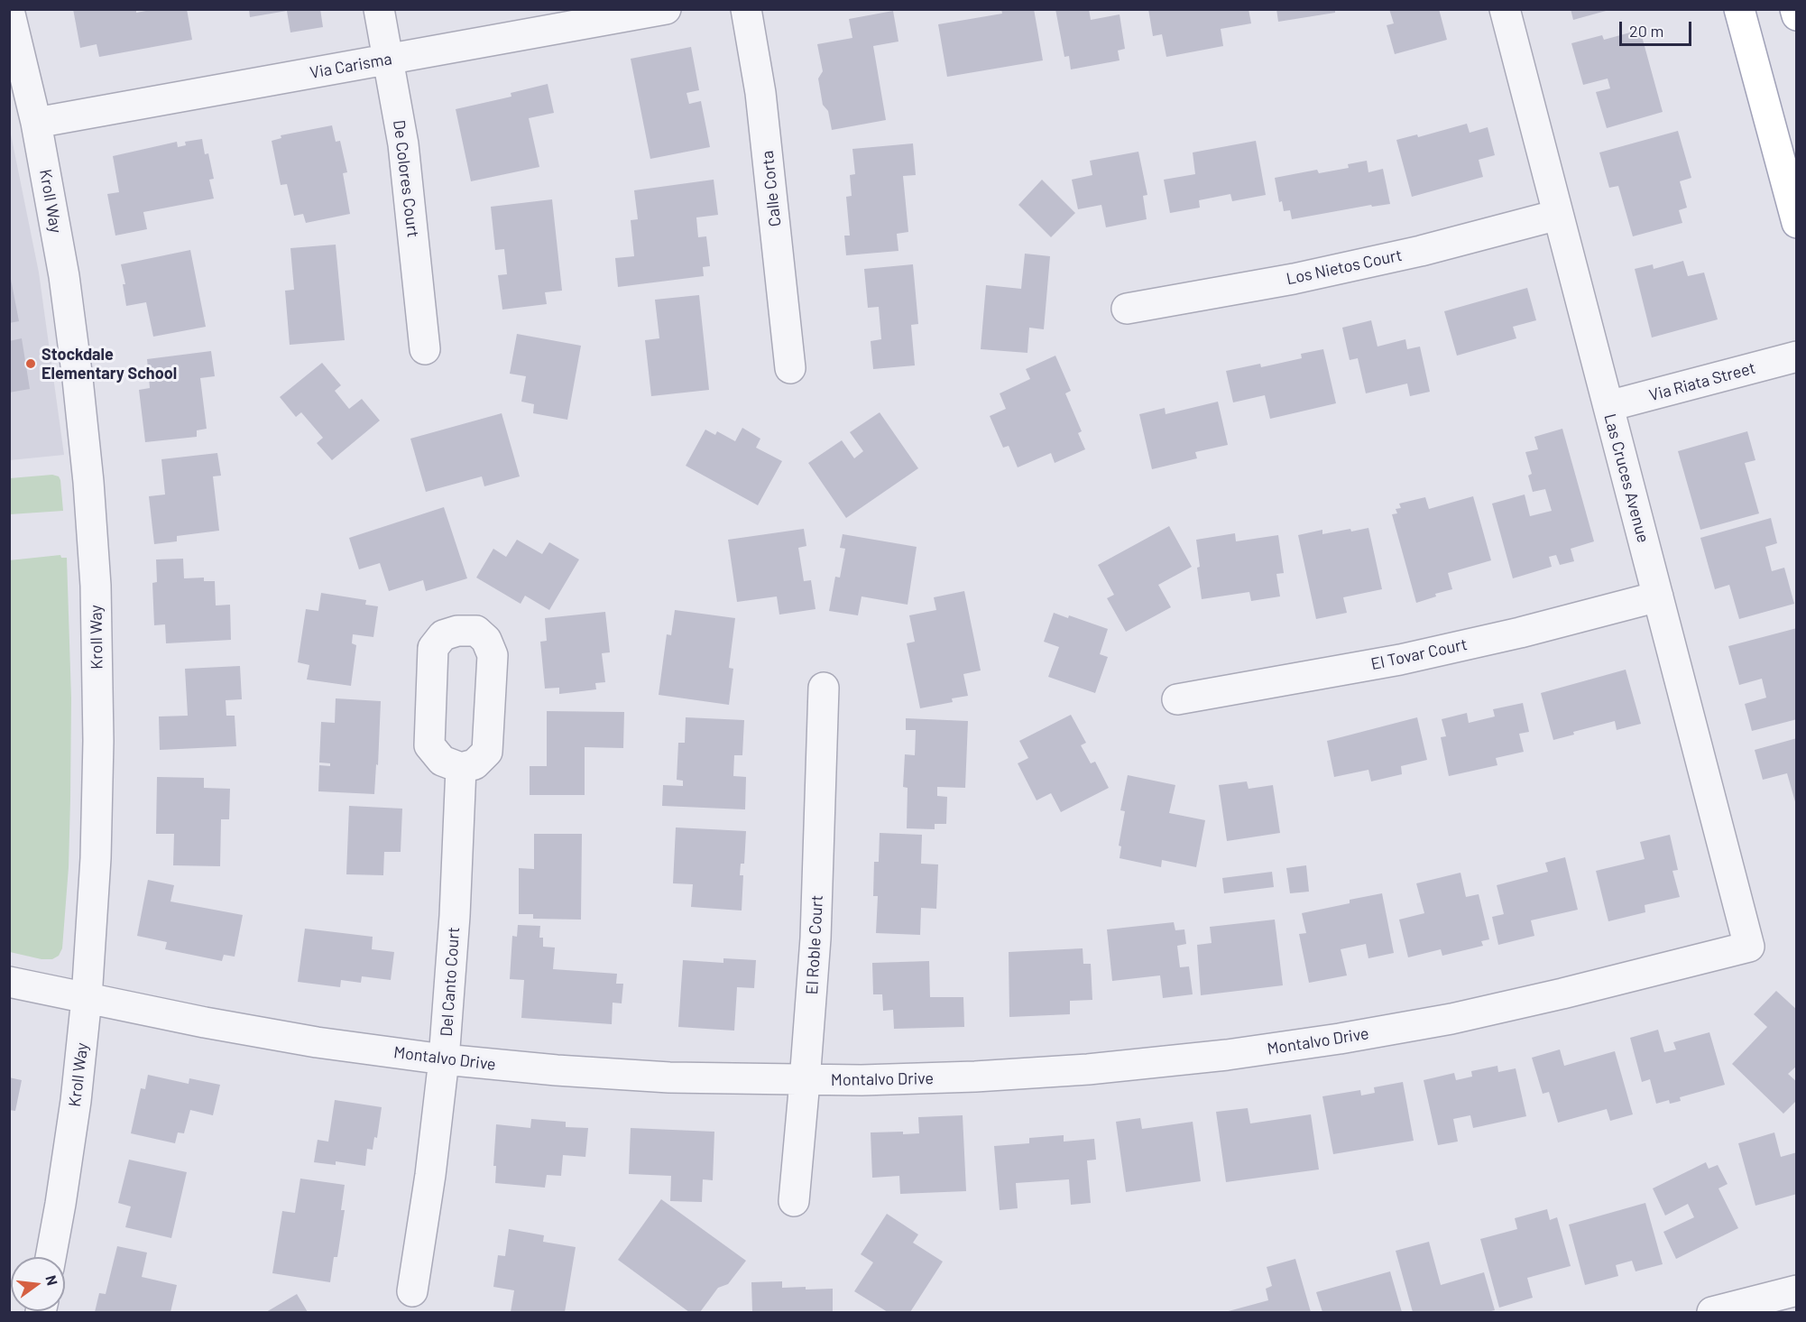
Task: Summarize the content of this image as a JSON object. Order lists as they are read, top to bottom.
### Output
{
  "streets": {
    "street": [
      "Via Carisma",
      "De Colores Court",
      "Calle Corta",
      "Kroll Way",
      "Los Nietos Court",
      "Via Riata Street",
      "Las Cruces Avenue",
      "El Tovar Court",
      "El Roble Court",
      "Del Canto Court",
      "Montalvo Drive"
    ]
  },
  "crossings": [
    ["Via Carisma", "De Colores Court"],
    ["Via Carisma", "Kroll Way"],
    ["Kroll Way", "Montalvo Drive"],
    ["Los Nietos Court", "Las Cruces Avenue"],
    ["Via Riata Street", "Las Cruces Avenue"],
    ["Las Cruces Avenue", "El Tovar Court"],
    ["Las Cruces Avenue", "Montalvo Drive"],
    ["El Roble Court", "Montalvo Drive"],
    ["Del Canto Court", "Montalvo Drive"]
  ],
  "places": ["Stockdale Elementary School"],
  "scale_bar": "20 m",
  "north": "right"
}
